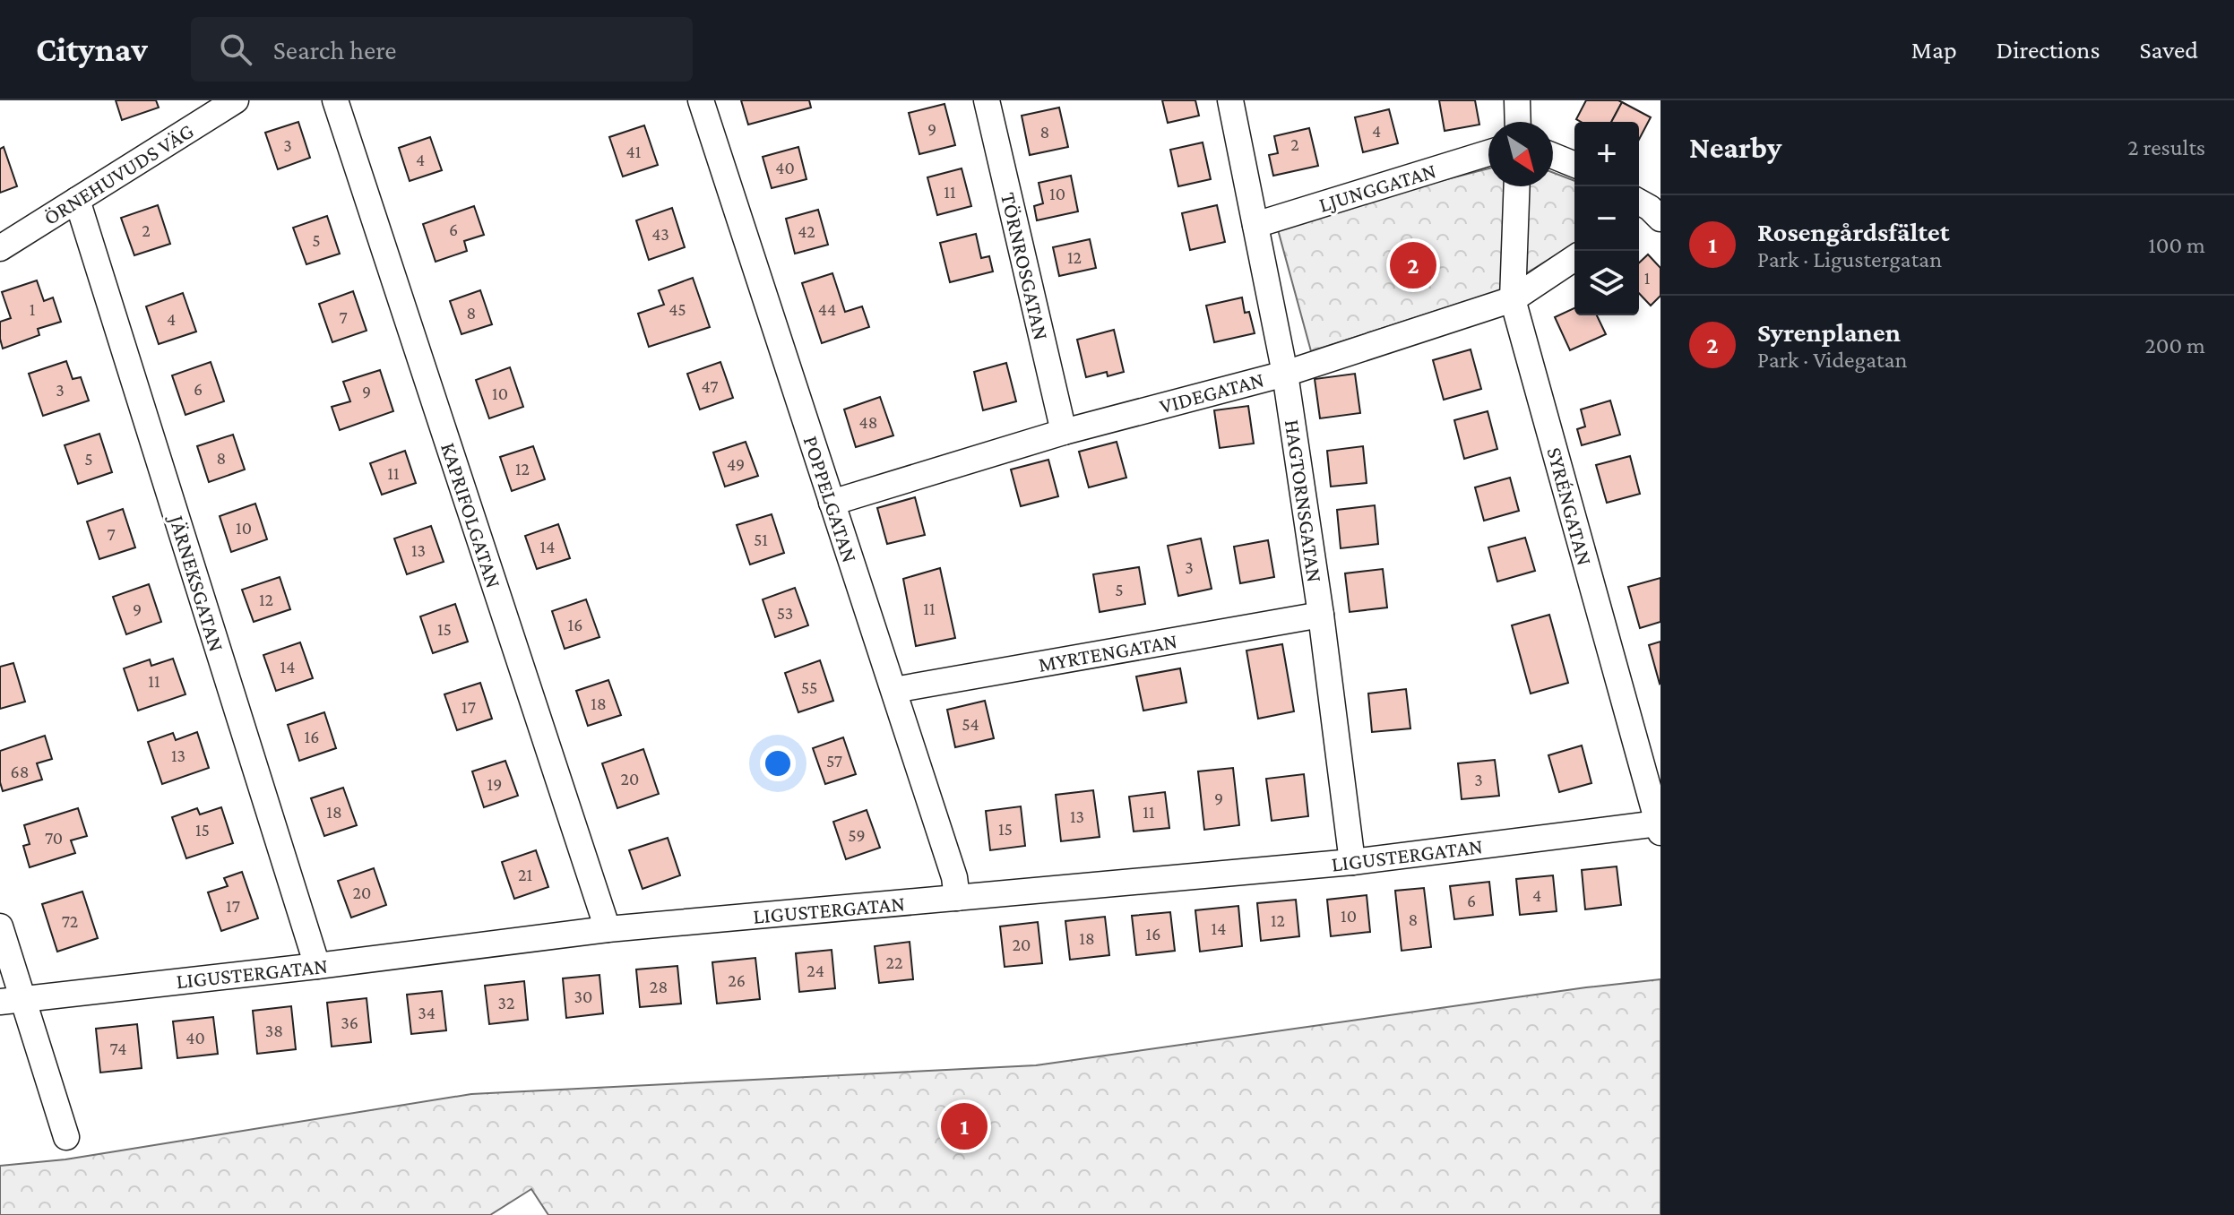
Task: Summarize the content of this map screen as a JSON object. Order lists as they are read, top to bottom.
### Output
{
  "streets": {
    "street": [
      "ÖRNEHUVUDS VÄG",
      "LJUNGGATAN",
      "TÖRNROSGATAN",
      "VIDEGATAN",
      "POPPELGATAN",
      "HAGTORNSGATAN",
      "SYRÉNGATAN",
      "KAPRIFOLGATAN",
      "JÄRNEKSGATAN",
      "MYRTENGATAN",
      "LIGUSTERGATAN"
    ]
  },
  "crossings": [
    ["ÖRNEHUVUDS VÄG", "JÄRNEKSGATAN"],
    ["LJUNGGATAN", "HAGTORNSGATAN"],
    ["TÖRNROSGATAN", "VIDEGATAN"],
    ["VIDEGATAN", "POPPELGATAN"],
    ["VIDEGATAN", "HAGTORNSGATAN"],
    ["VIDEGATAN", "SYRÉNGATAN"],
    ["POPPELGATAN", "MYRTENGATAN"],
    ["POPPELGATAN", "LIGUSTERGATAN"],
    ["HAGTORNSGATAN", "MYRTENGATAN"],
    ["HAGTORNSGATAN", "LIGUSTERGATAN"],
    ["SYRÉNGATAN", "LIGUSTERGATAN"],
    ["KAPRIFOLGATAN", "LIGUSTERGATAN"],
    ["JÄRNEKSGATAN", "LIGUSTERGATAN"]
  ],
  "house_numbers": [
    "9",
    "4",
    "8",
    "2",
    "3",
    "41",
    "4",
    "40",
    "11",
    "10",
    "6",
    "2",
    "42",
    "43",
    "5",
    "12",
    "1",
    "1",
    "45",
    "44",
    "8",
    "7",
    "4",
    "47",
    "6",
    "3",
    "9",
    "10",
    "48",
    "8",
    "5",
    "49",
    "12",
    "11",
    "10",
    "7",
    "51",
    "14",
    "13",
    "3",
    "5",
    "12",
    "11",
    "9",
    "53",
    "16",
    "15",
    "14",
    "11",
    "55",
    "18",
    "17",
    "54",
    "16",
    "13",
    "57",
    "68",
    "20",
    "3",
    "19",
    "9",
    "18",
    "11",
    "13",
    "15",
    "15",
    "59",
    "70",
    "21",
    "20",
    "4",
    "6",
    "17",
    "10",
    "8",
    "12",
    "72",
    "14",
    "16",
    "18",
    "20",
    "22",
    "24",
    "26",
    "28",
    "30",
    "32",
    "34",
    "36",
    "38",
    "40",
    "74"
  ],
  "north": "bottom right",
  "page": {
    "header": "Citynav",
    "search": "Search here",
    "nav": ["Map", "Directions", "Saved"],
    "heading": ["Nearby", "2 results"],
    "map_buttons": ["+", "−"],
    "list": [
      {
        "mark": "1",
        "name": "Rosengårdsfältet",
        "note": "Park · Ligustergatan",
        "value": "100 m"
      },
      {
        "mark": "2",
        "name": "Syrenplanen",
        "note": "Park · Videgatan",
        "value": "200 m"
      }
    ],
    "pins": ["2", "1"]
  }
}
